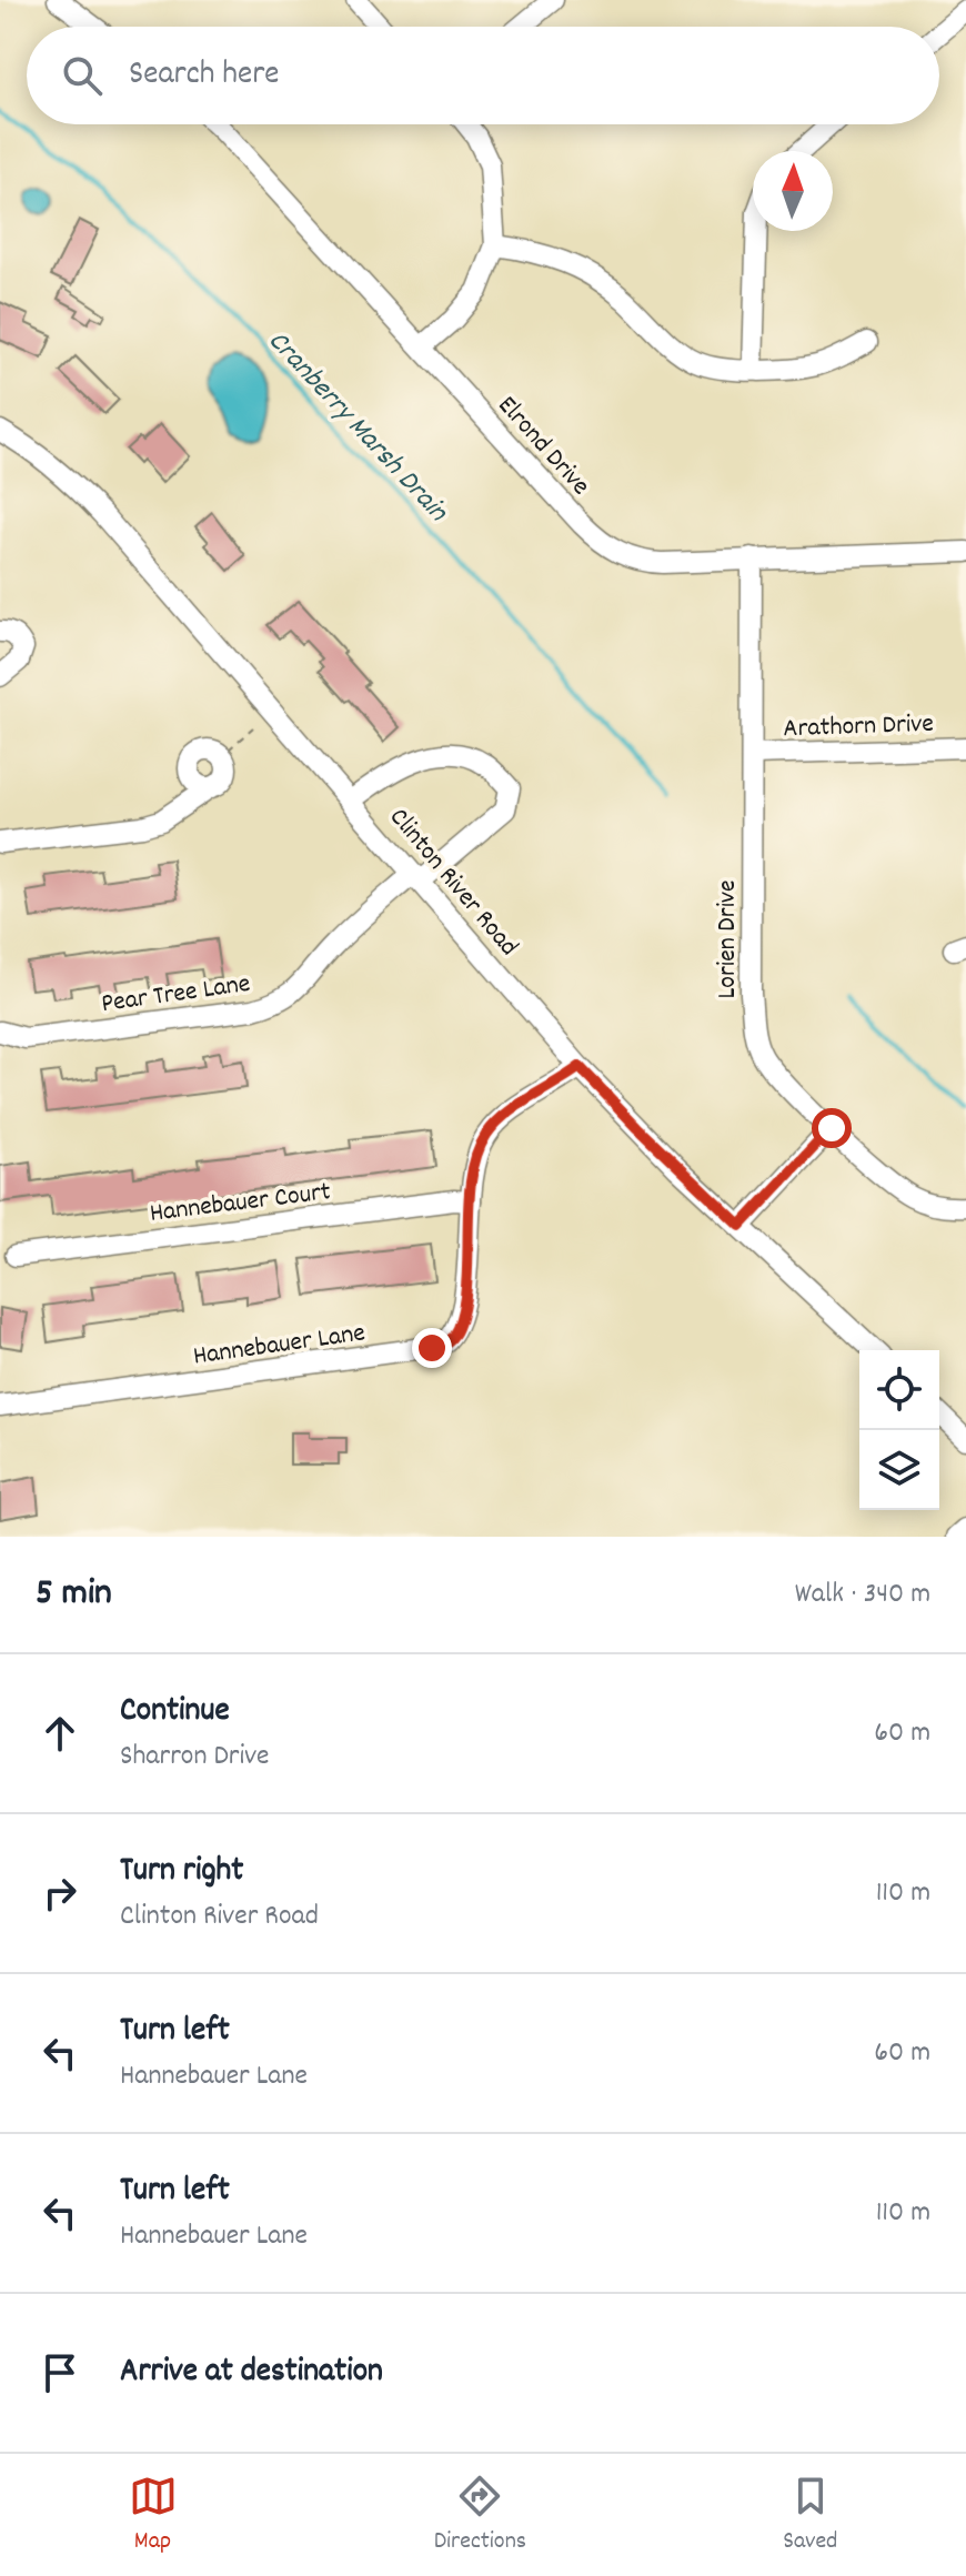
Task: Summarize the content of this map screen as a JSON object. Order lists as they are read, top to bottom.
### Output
{
  "streets": {
    "street": [
      "Elrond Drive",
      "Arathorn Drive",
      "Clinton River Road",
      "Lorien Drive",
      "Pear Tree Lane",
      "Hannebauer Court",
      "Hannebauer Lane"
    ]
  },
  "crossings": [
    ["Elrond Drive", "Lorien Drive"],
    ["Arathorn Drive", "Lorien Drive"],
    ["Clinton River Road", "Pear Tree Lane"],
    ["Clinton River Road", "Hannebauer Lane"],
    ["Hannebauer Court", "Hannebauer Lane"]
  ],
  "water": ["Cranberry Marsh Drain"],
  "north": "top",
  "page": {
    "search": "Search here",
    "heading": ["5 min", "Walk · 340 m"],
    "list": [
      ["Continue", "Sharron Drive", "60 m"],
      ["Turn right", "Clinton River Road", "110 m"],
      ["Turn left", "Hannebauer Lane", "60 m"],
      ["Turn left", "Hannebauer Lane", "110 m"],
      "Arrive at destination"
    ],
    "nav": ["Map", "Directions", "Saved"]
  }
}
